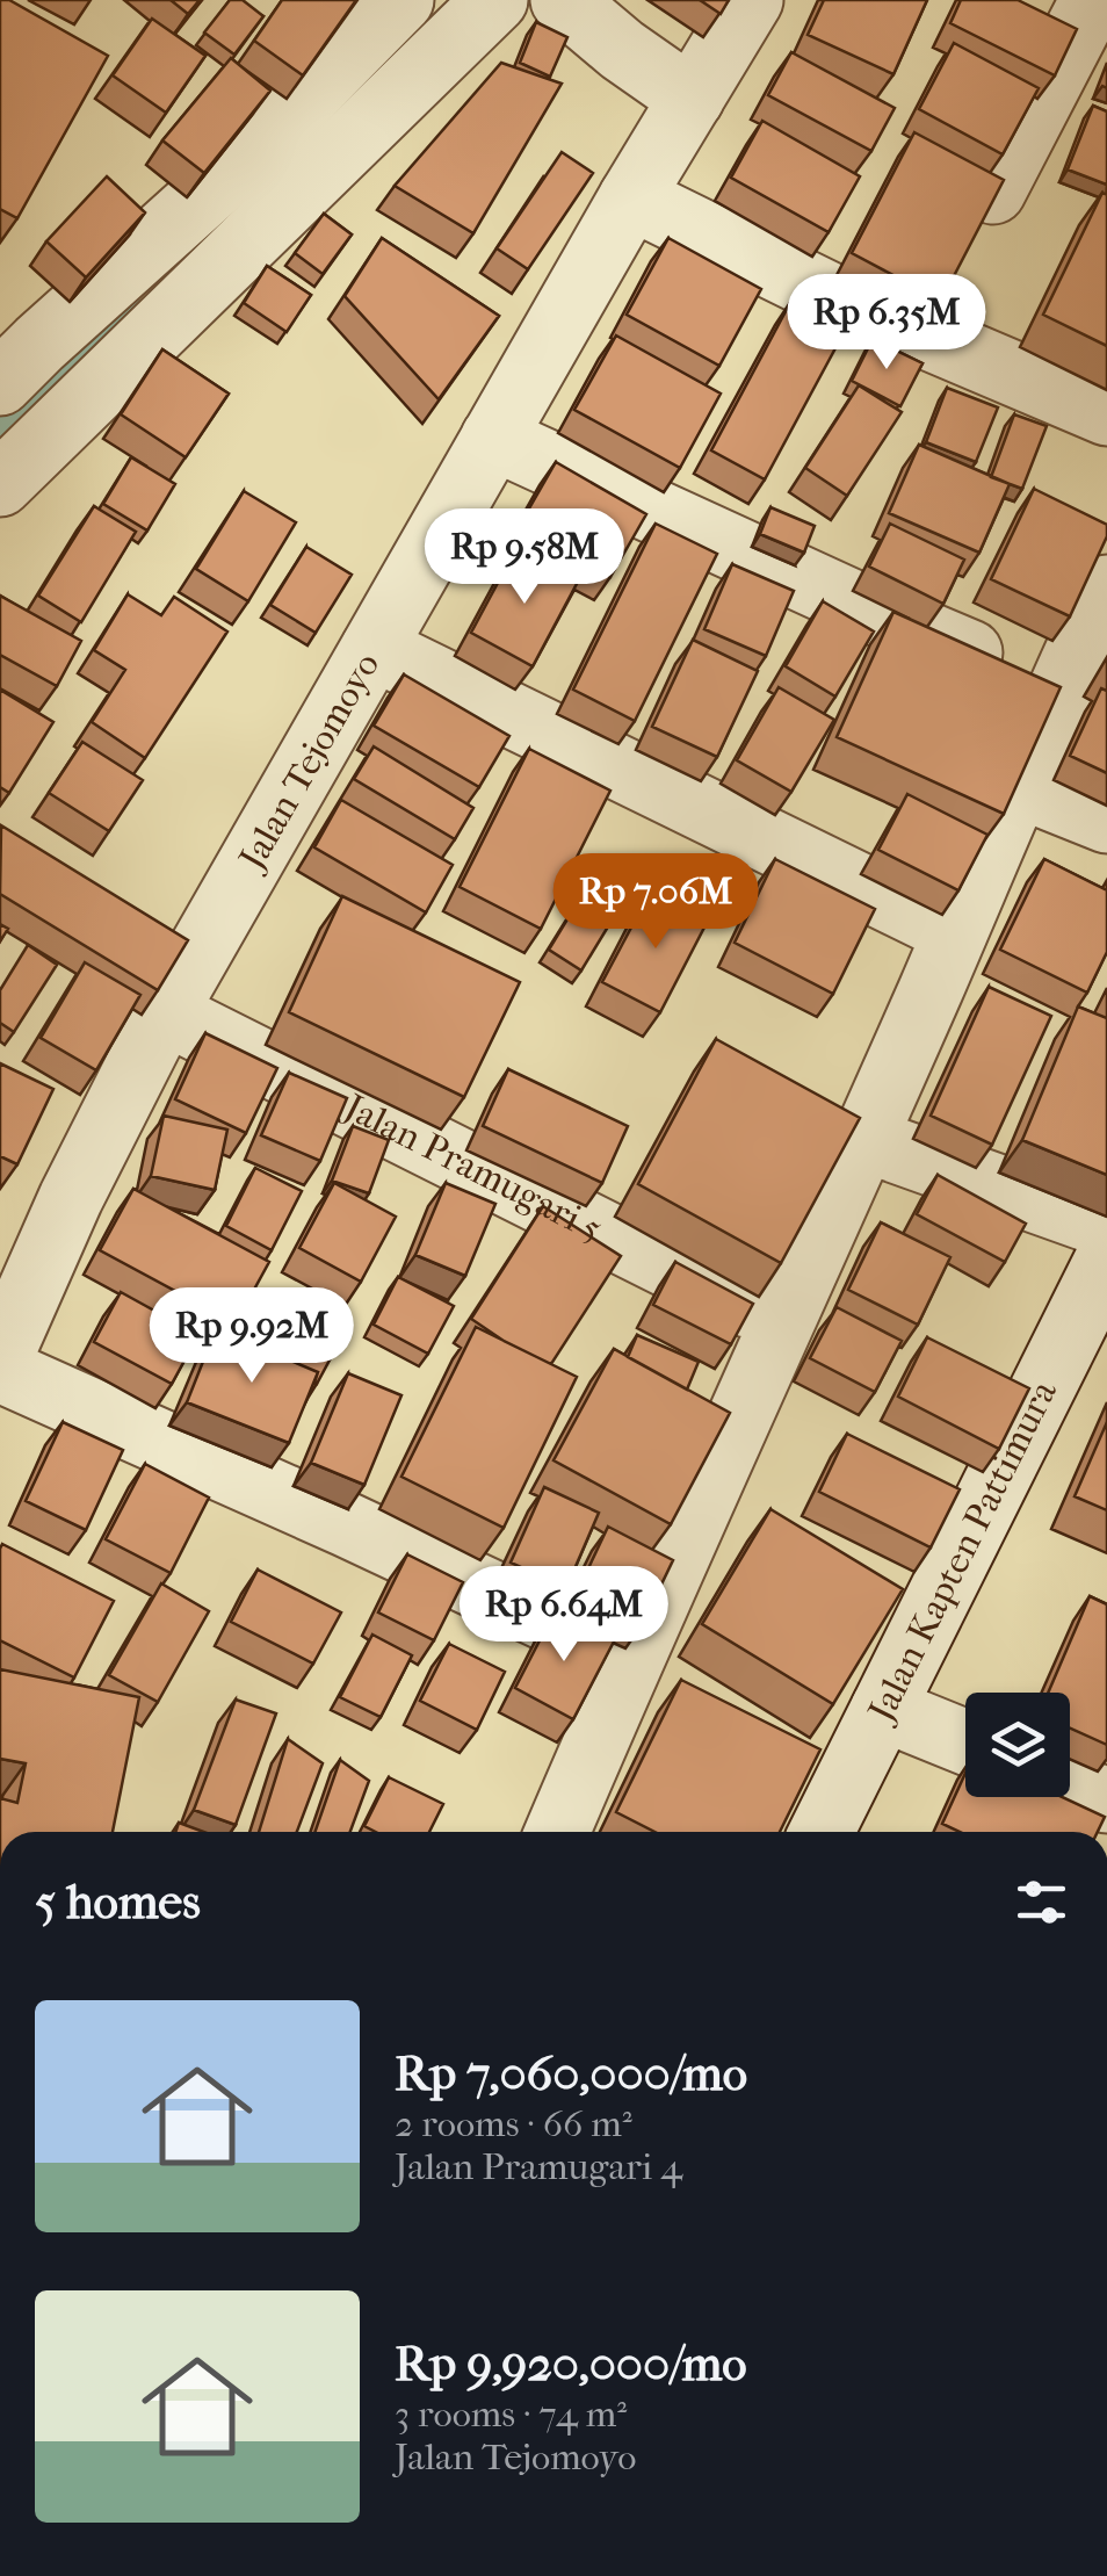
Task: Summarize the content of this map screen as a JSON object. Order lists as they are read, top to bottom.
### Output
{
  "streets": {
    "street": ["Jalan Tejomoyo", "Jalan Pramugari 5", "Jalan Kapten Pattimura"]
  },
  "crossings": [
    ["Jalan Tejomoyo", "Jalan Pramugari 5"]
  ],
  "page": {
    "price": [
      "Rp 6.35M",
      "Rp 9.58M",
      "Rp 7.06M",
      "Rp 9.92M",
      "Rp 6.64M"
    ],
    "heading": "5 homes",
    "list": [
      {
        "name": "Rp 7,060,000/mo",
        "note": "2 rooms · 66 m² · Jalan Pramugari 4"
      },
      {
        "name": "Rp 9,920,000/mo",
        "note": "3 rooms · 74 m² · Jalan Tejomoyo"
      }
    ]
  }
}
